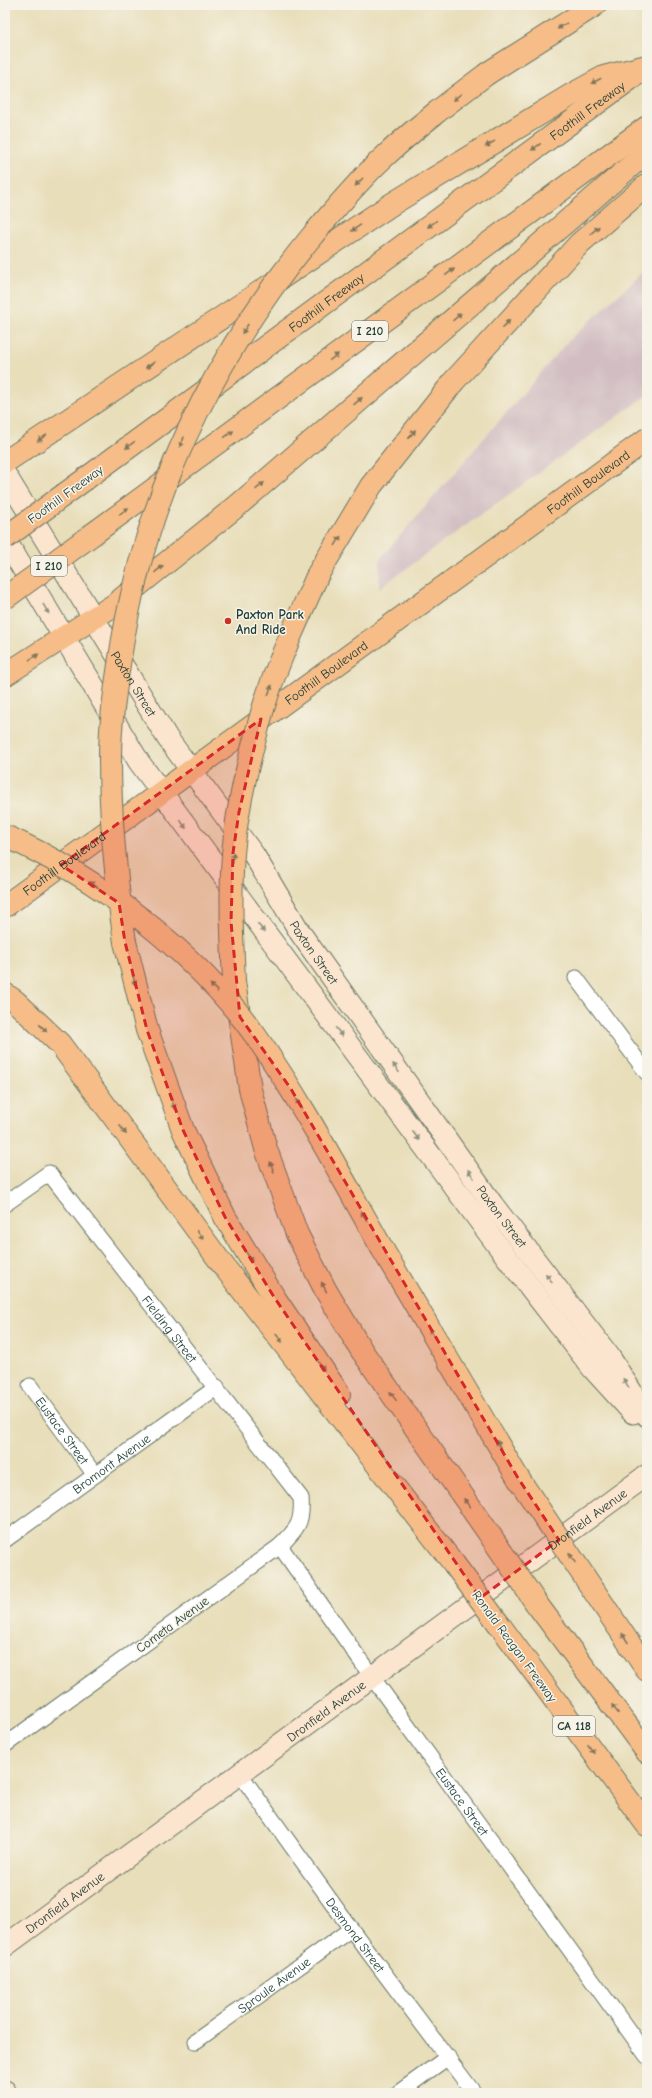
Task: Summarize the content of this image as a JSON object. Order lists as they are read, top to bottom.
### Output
{
  "streets": {
    "main road": [
      "Foothill Freeway",
      "I 210",
      "Foothill Boulevard",
      "Ronald Reagan Freeway",
      "CA 118"
    ],
    "street": [
      "Paxton Street",
      "Fielding Street",
      "Eustace Street",
      "Bromont Avenue",
      "Dronfield Avenue",
      "Cometa Avenue",
      "Desmond Street",
      "Sproule Avenue"
    ]
  },
  "crossings": [
    ["Foothill Freeway", "Paxton Street"],
    ["Foothill Boulevard", "Paxton Street"],
    ["Fielding Street", "Bromont Avenue"],
    ["Fielding Street", "Cometa Avenue"],
    ["Eustace Street", "Bromont Avenue"],
    ["Eustace Street", "Dronfield Avenue"],
    ["Eustace Street", "Cometa Avenue"],
    ["Dronfield Avenue", "Desmond Street"],
    ["Desmond Street", "Sproule Avenue"]
  ],
  "places": ["Paxton Park And Ride"]
}
